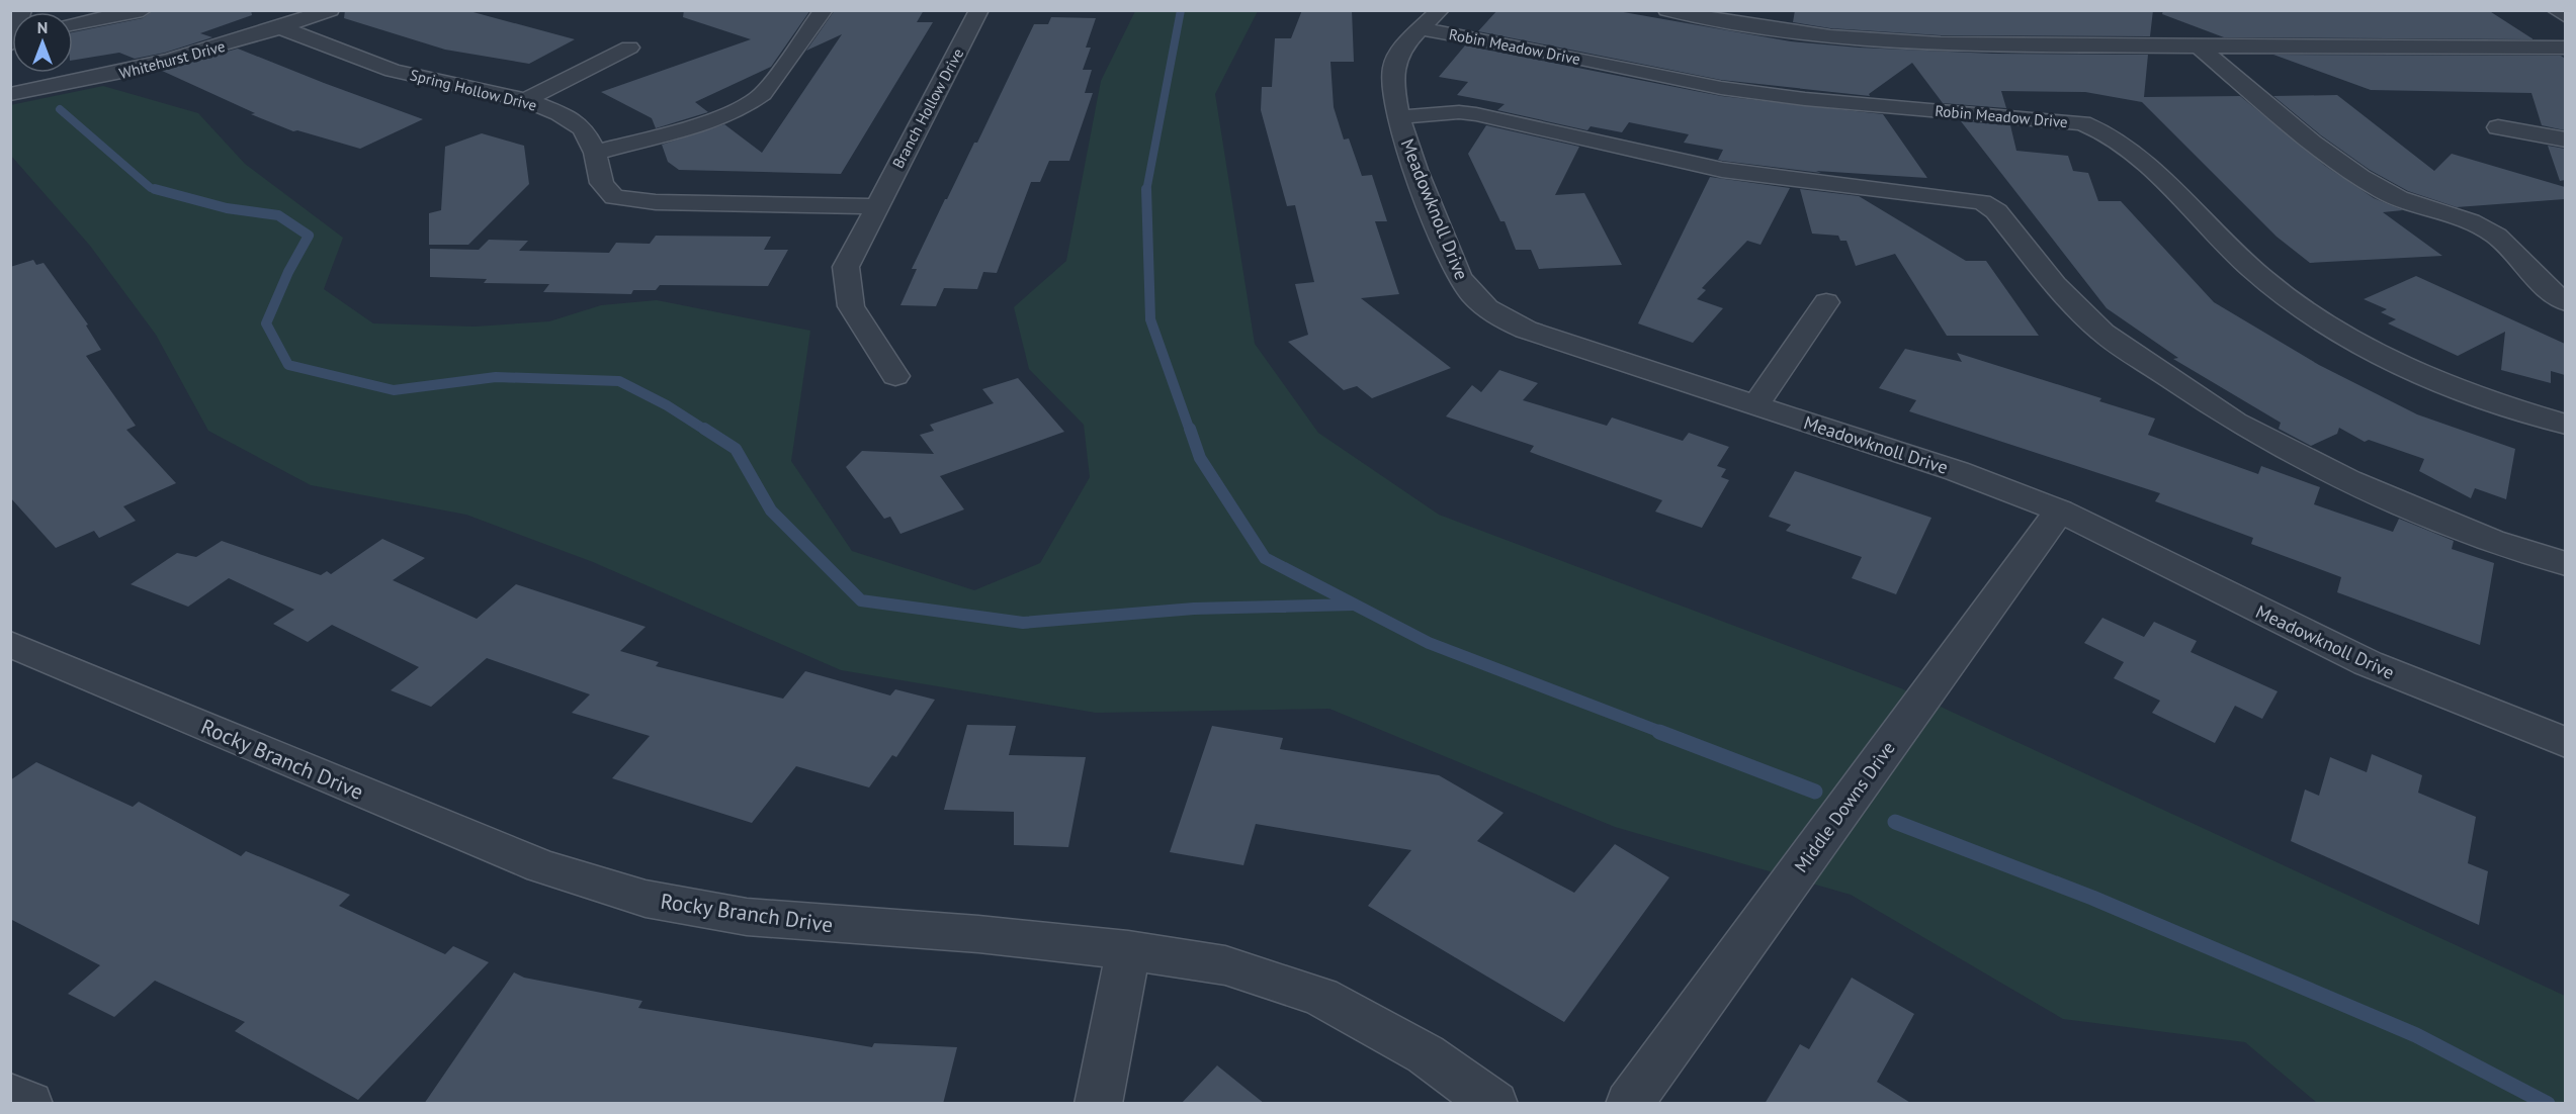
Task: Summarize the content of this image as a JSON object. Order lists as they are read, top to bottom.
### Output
{
  "streets": {
    "street": [
      "Robin Meadow Drive",
      "Whitehurst Drive",
      "Spring Hollow Drive",
      "Branch Hollow Drive",
      "Meadowknoll Drive",
      "Rocky Branch Drive",
      "Middle Downs Drive"
    ]
  },
  "crossings": [
    ["Robin Meadow Drive", "Meadowknoll Drive"],
    ["Whitehurst Drive", "Spring Hollow Drive"],
    ["Spring Hollow Drive", "Branch Hollow Drive"],
    ["Meadowknoll Drive", "Middle Downs Drive"]
  ],
  "north": "top"
}
